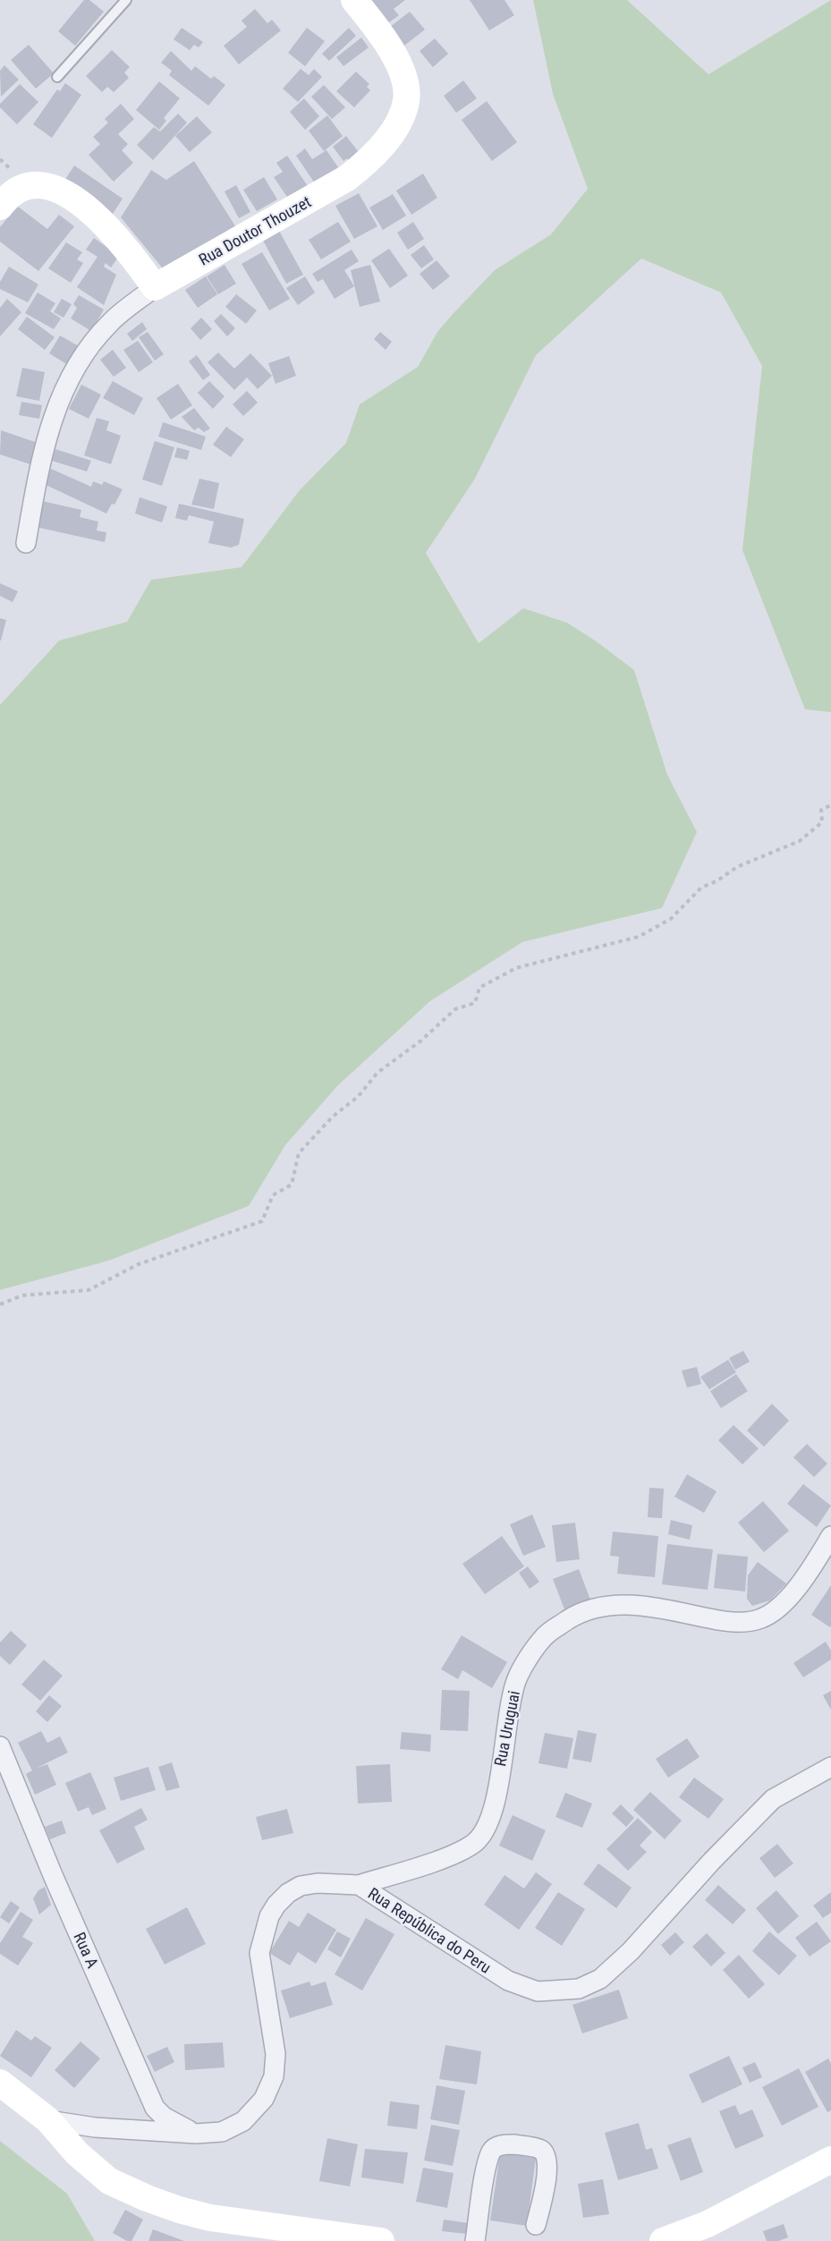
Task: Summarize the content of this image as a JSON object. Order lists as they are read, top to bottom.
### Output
{
  "streets": {
    "street": [
      "Rua Doutor Thouzet",
      "Rua Uruguai",
      "Rua República do Peru",
      "Rua A"
    ]
  },
  "crossings": [
    ["Rua Uruguai", "Rua República do Peru"],
    ["Rua República do Peru", "Rua A"]
  ]
}
